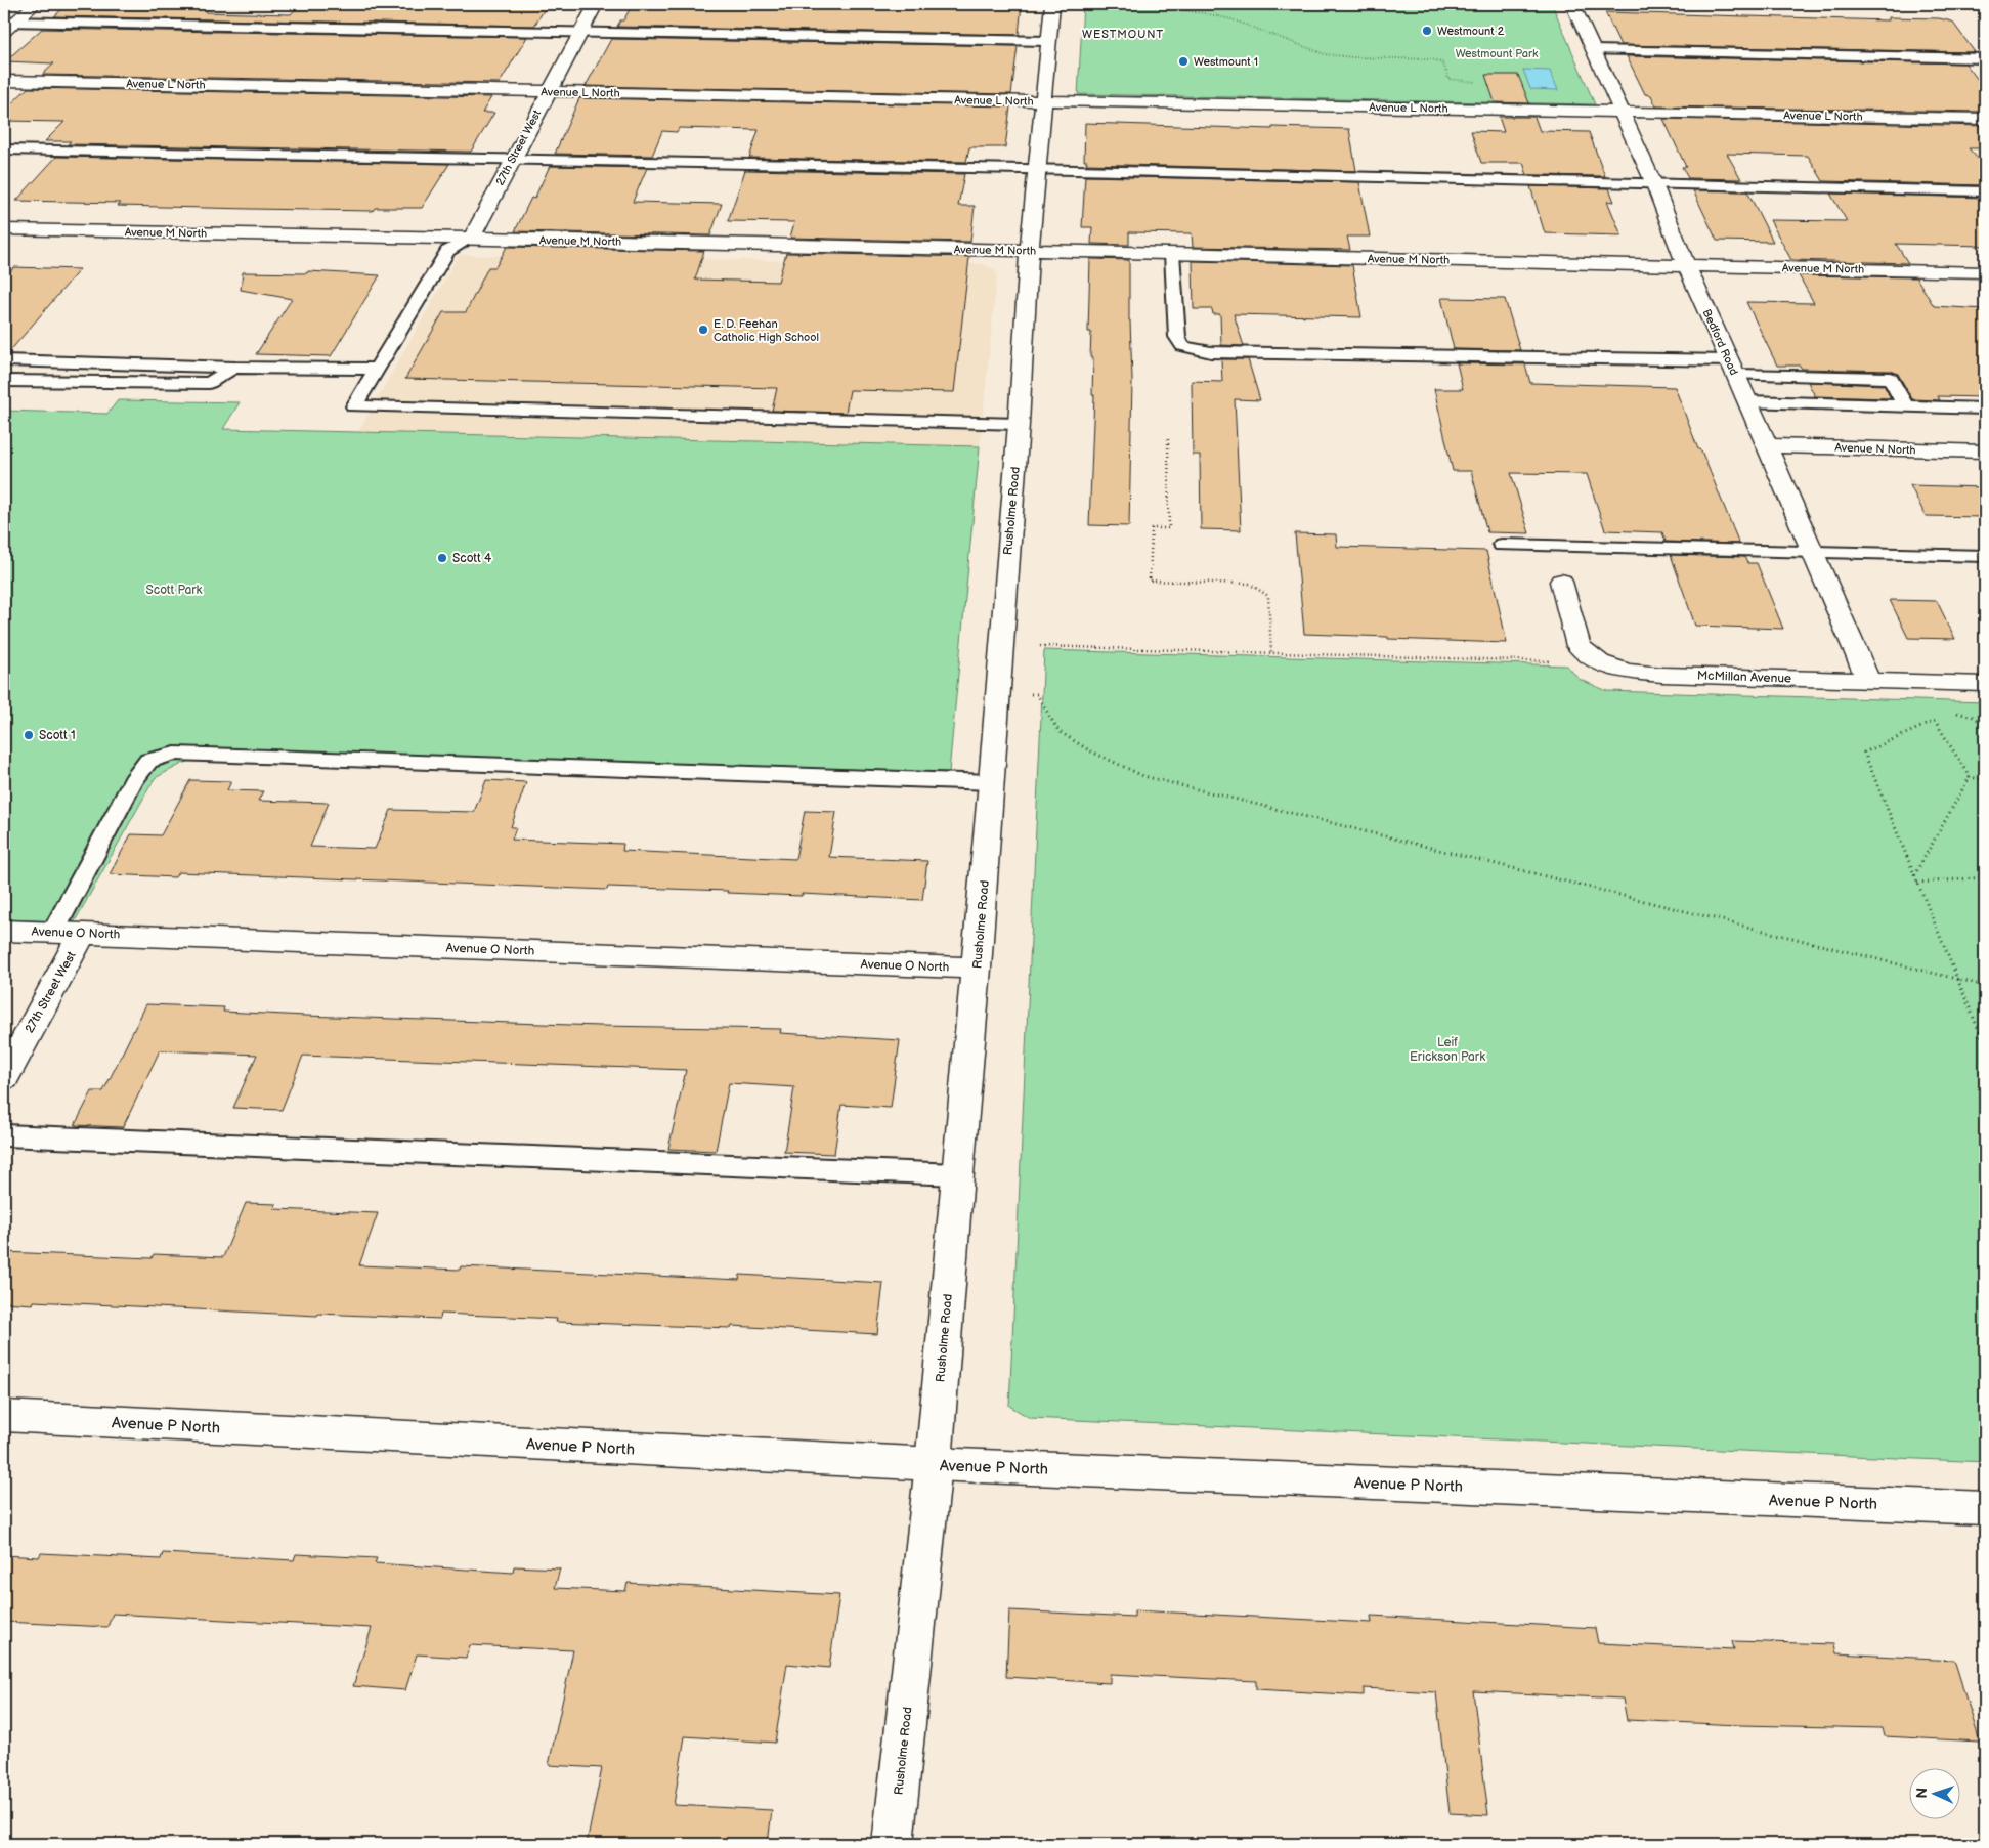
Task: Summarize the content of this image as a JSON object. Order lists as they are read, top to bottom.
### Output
{
  "streets": {
    "street": [
      "Avenue L North",
      "27th Street West",
      "Avenue M North",
      "Bedford Road",
      "Avenue N North",
      "Rusholme Road",
      "McMillan Avenue",
      "Avenue O North",
      "Avenue P North"
    ]
  },
  "crossings": [
    ["Avenue L North", "27th Street West"],
    ["Avenue L North", "Bedford Road"],
    ["Avenue L North", "Rusholme Road"],
    ["27th Street West", "Avenue M North"],
    ["27th Street West", "Avenue O North"],
    ["Avenue M North", "Bedford Road"],
    ["Avenue M North", "Rusholme Road"],
    ["Bedford Road", "Avenue N North"],
    ["Bedford Road", "McMillan Avenue"],
    ["Rusholme Road", "Avenue O North"],
    ["Rusholme Road", "Avenue P North"]
  ],
  "districts": ["WESTMOUNT"],
  "parks": ["Westmount Park", "Scott Park", "Leif Erickson Park"],
  "places": [
    "Westmount 2",
    "Westmount 1",
    "E. D. Feehan Catholic High School",
    "Scott 4",
    "Scott 1"
  ],
  "north": "left"
}
